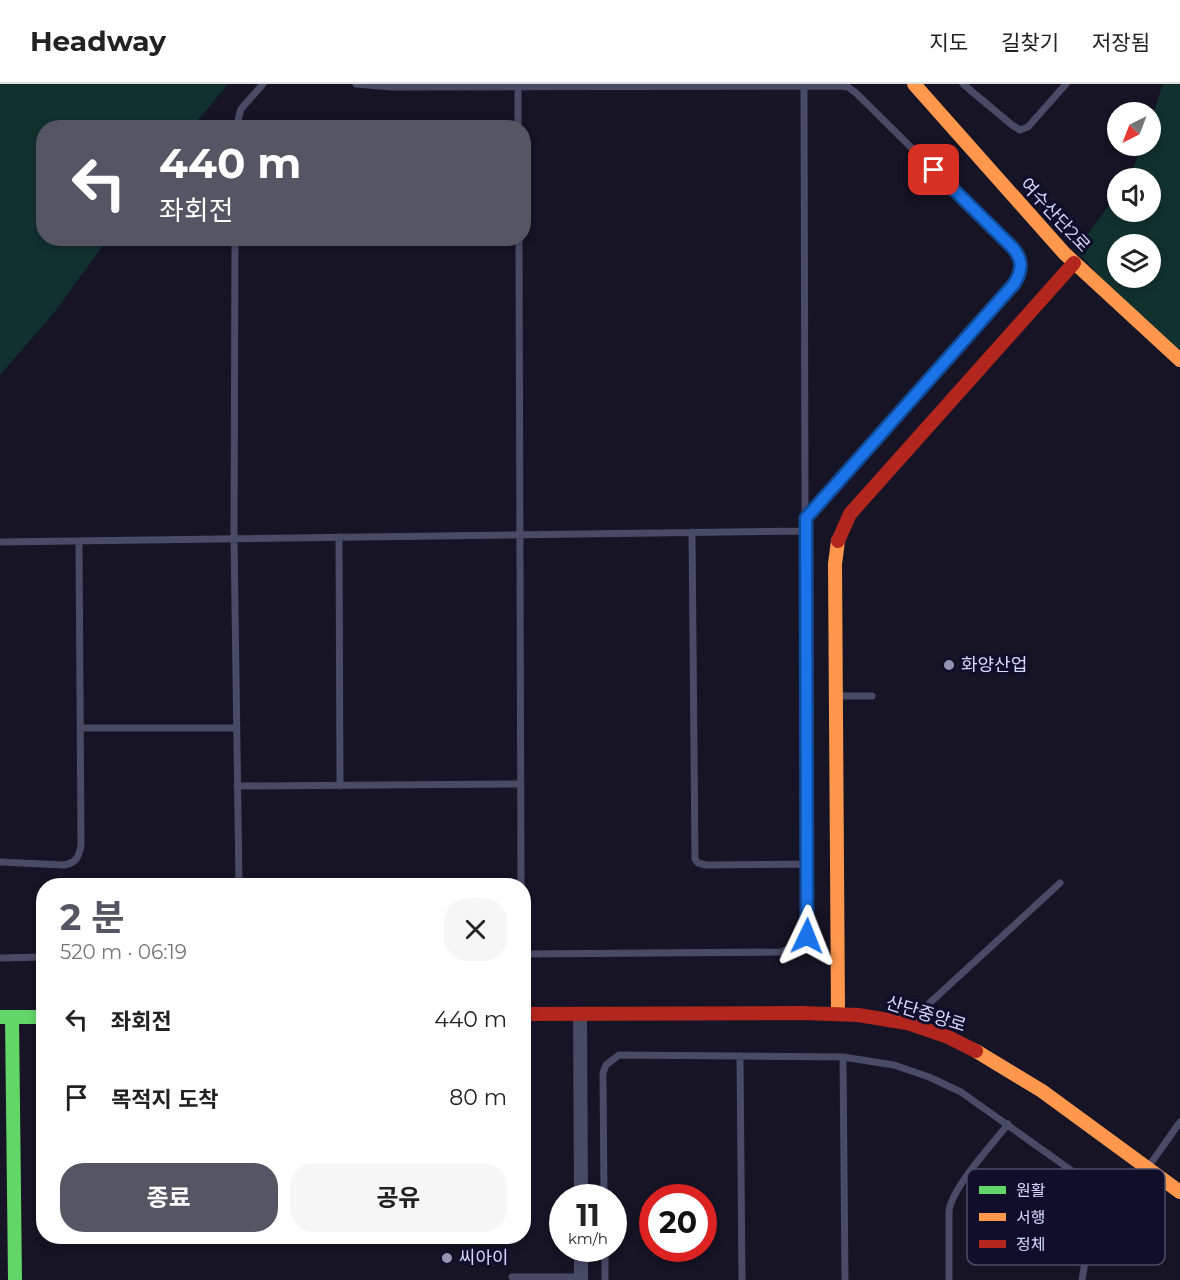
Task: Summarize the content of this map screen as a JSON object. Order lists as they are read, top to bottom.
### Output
{
  "streets": {
    "street": ["여수산단2로", "산단중앙로"]
  },
  "places": ["화양산업", "씨아이"],
  "legend": ["원활", "서행", "정체"],
  "north": "bottom left",
  "page": {
    "header": "Headway",
    "nav": ["지도", "길찾기", "저장됨"],
    "turn": ["440 m", "좌회전"],
    "heading": ["2 분", "520 m · 06:19"],
    "list": [
      {
        "name": "좌회전",
        "value": "440 m"
      },
      {
        "name": "목적지 도착",
        "value": "80 m"
      }
    ],
    "buttons": ["종료", "공유"],
    "speed": "11 km/h",
    "limit": "20"
  }
}
